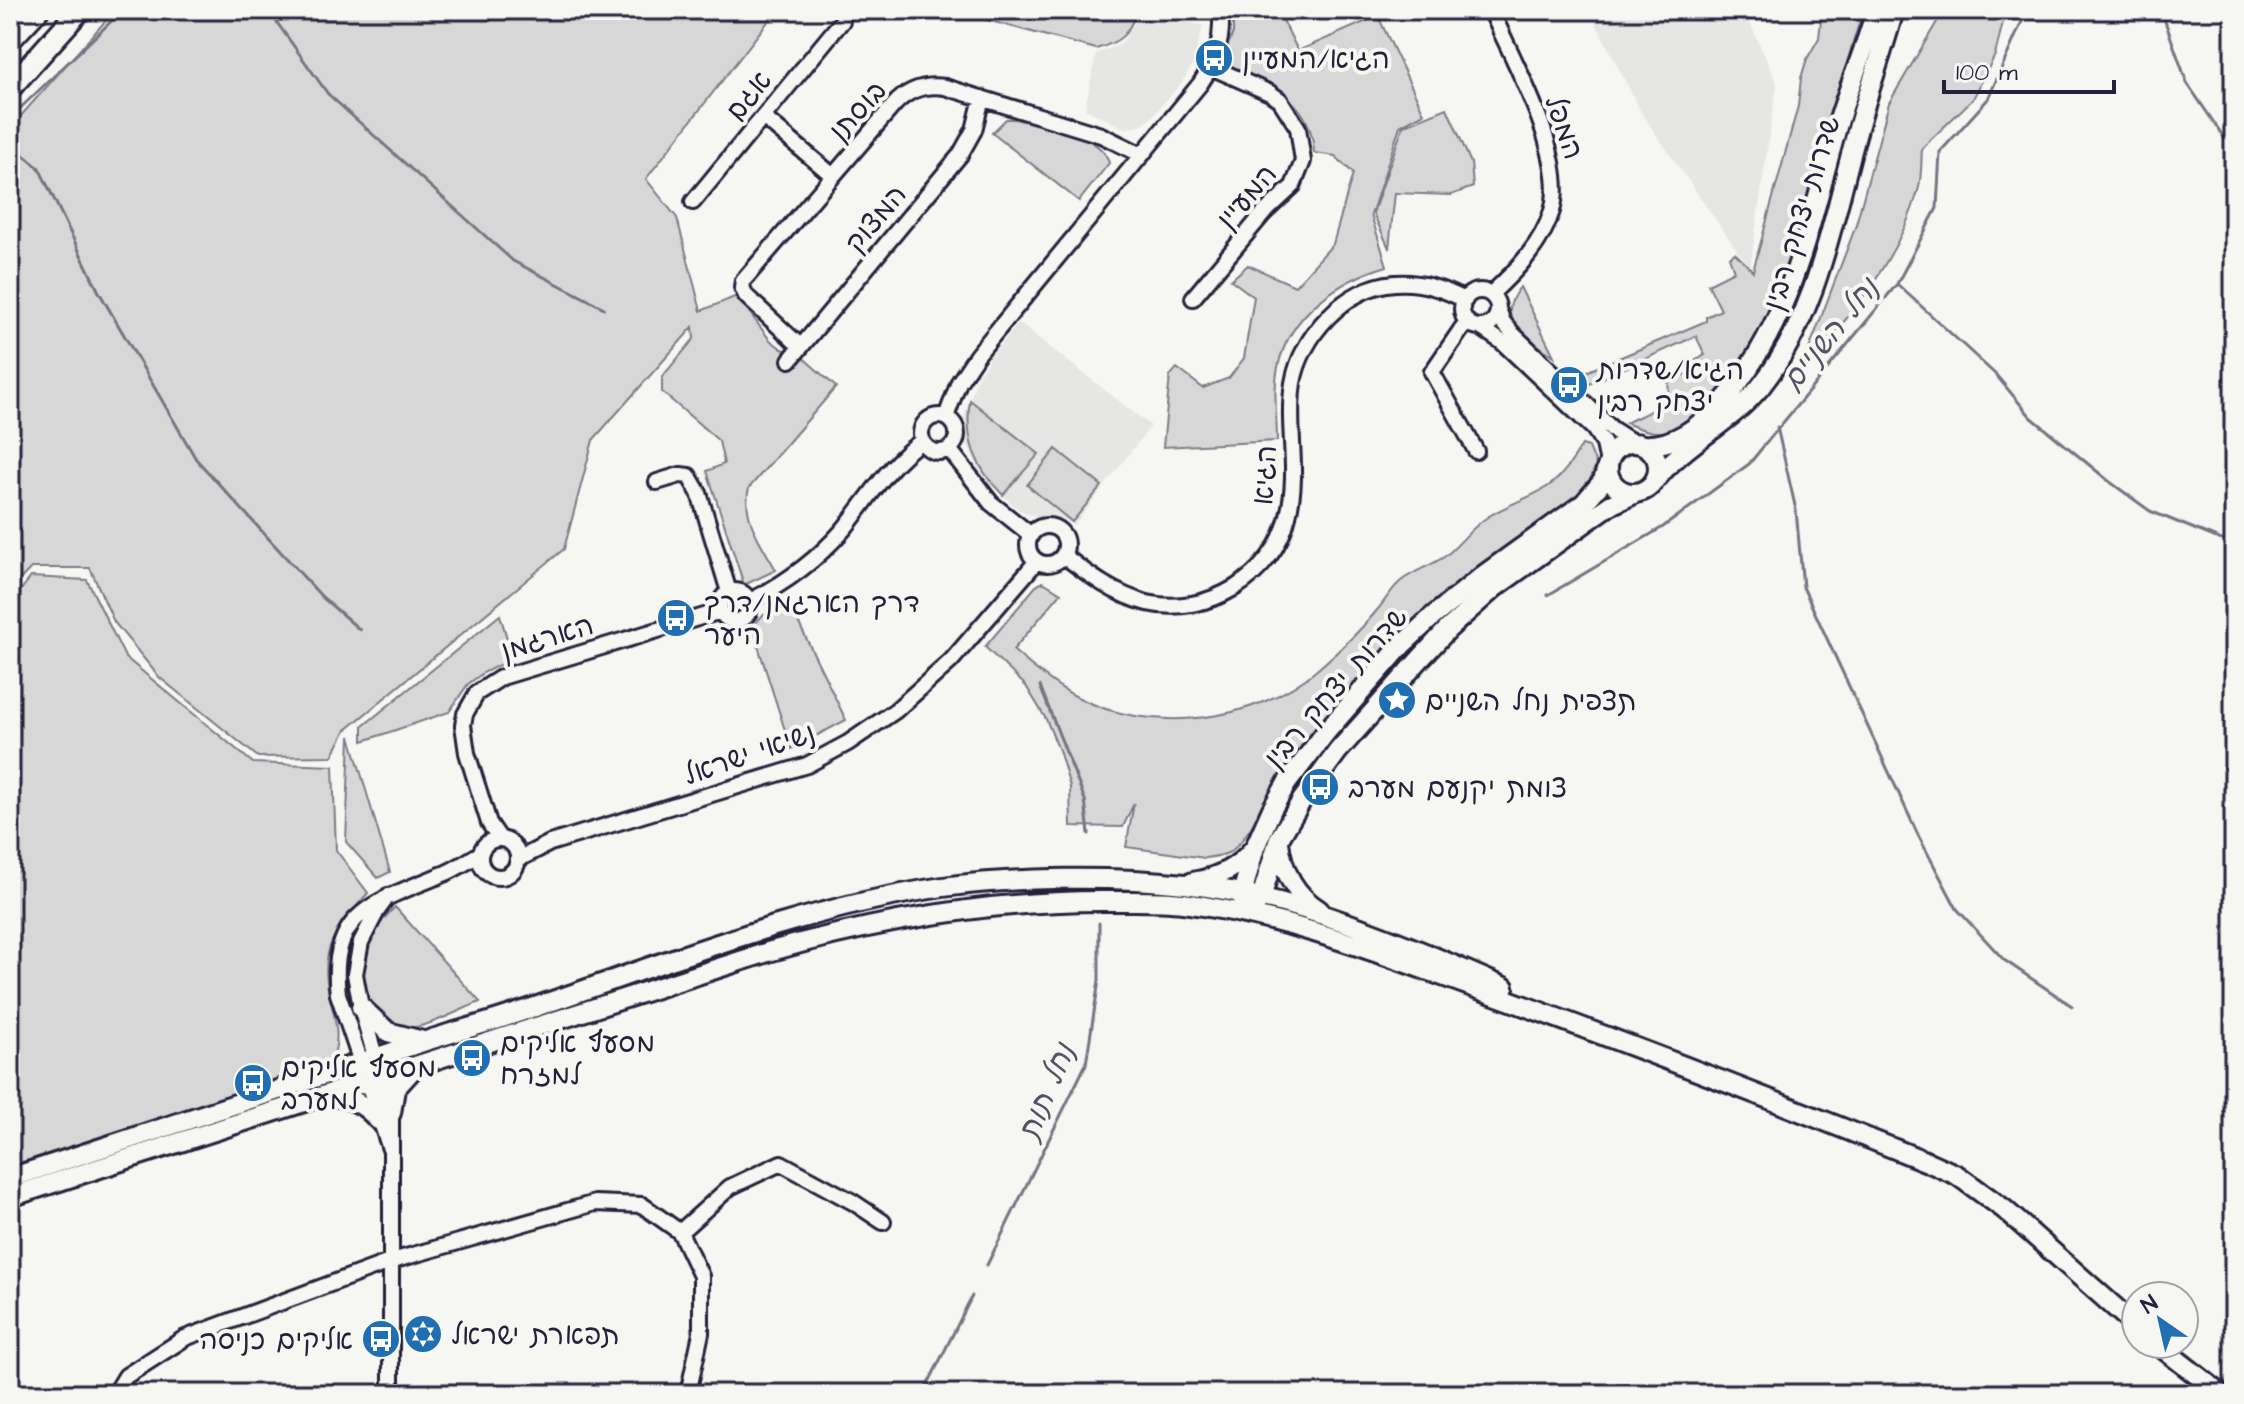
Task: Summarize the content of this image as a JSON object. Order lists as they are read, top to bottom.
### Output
{
  "streets": {
    "main road": ["שדרות יצחק רבין"],
    "street": [
      "אגם",
      "בוסתן",
      "המפל",
      "המעיין",
      "המצוק",
      "הגיא",
      "הארגמן",
      "נשיאי ישראל"
    ]
  },
  "crossings": [
    ["בוסתן", "המצוק"],
    ["המפל", "הגיא"],
    ["הגיא", "נשיאי ישראל"],
    ["הארגמן", "נשיאי ישראל"]
  ],
  "water": ["נחל השניים", "נחל תות"],
  "places": {
    "bus stop": [
      "הגיא/המעיין",
      "הגיא/שדרות יצחק רבין",
      "דרך הארגמן/דרך היער",
      "צומת יקנעם מערב",
      "מסעף אליקים למזרח",
      "מסעף אליקים למערב",
      "אליקים כניסה"
    ],
    "place": ["תצפית נחל השניים"],
    "synagogue": ["תפארת ישראל"]
  },
  "scale_bar": "100 m",
  "north": "top left"
}
